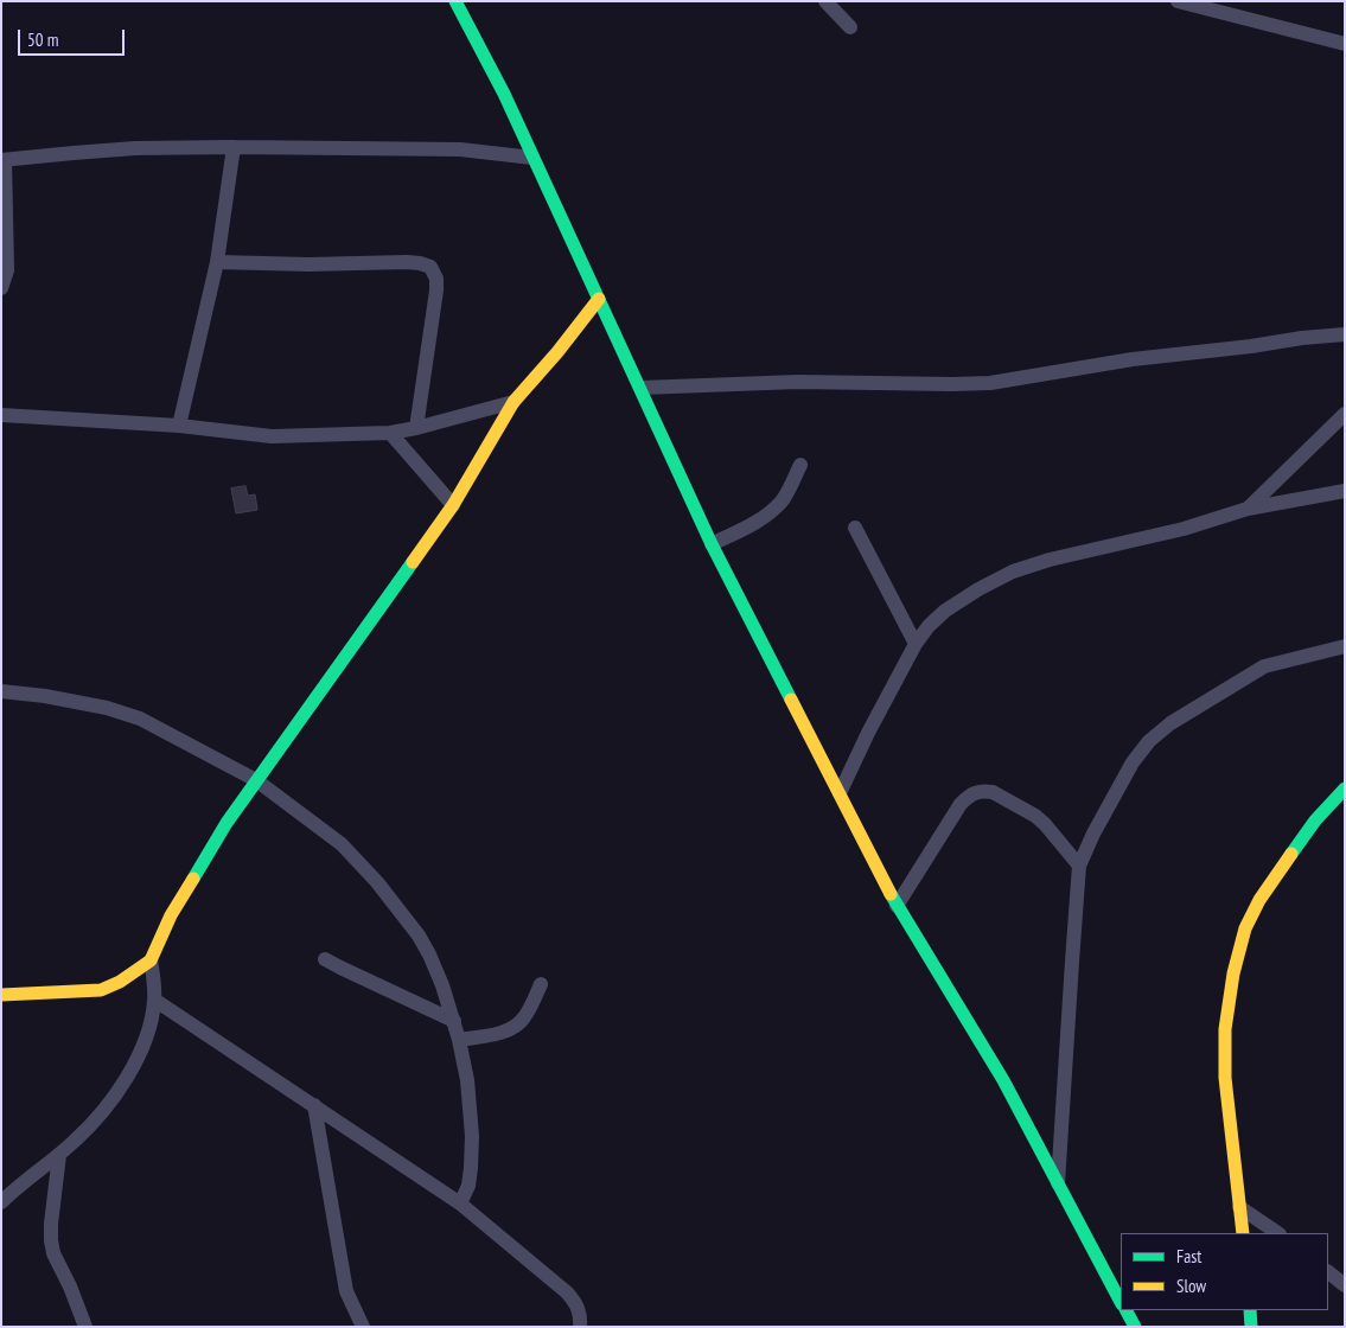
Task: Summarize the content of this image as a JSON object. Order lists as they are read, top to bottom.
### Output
{
  "legend": ["Fast", "Slow"],
  "scale_bar": "50 m"
}
